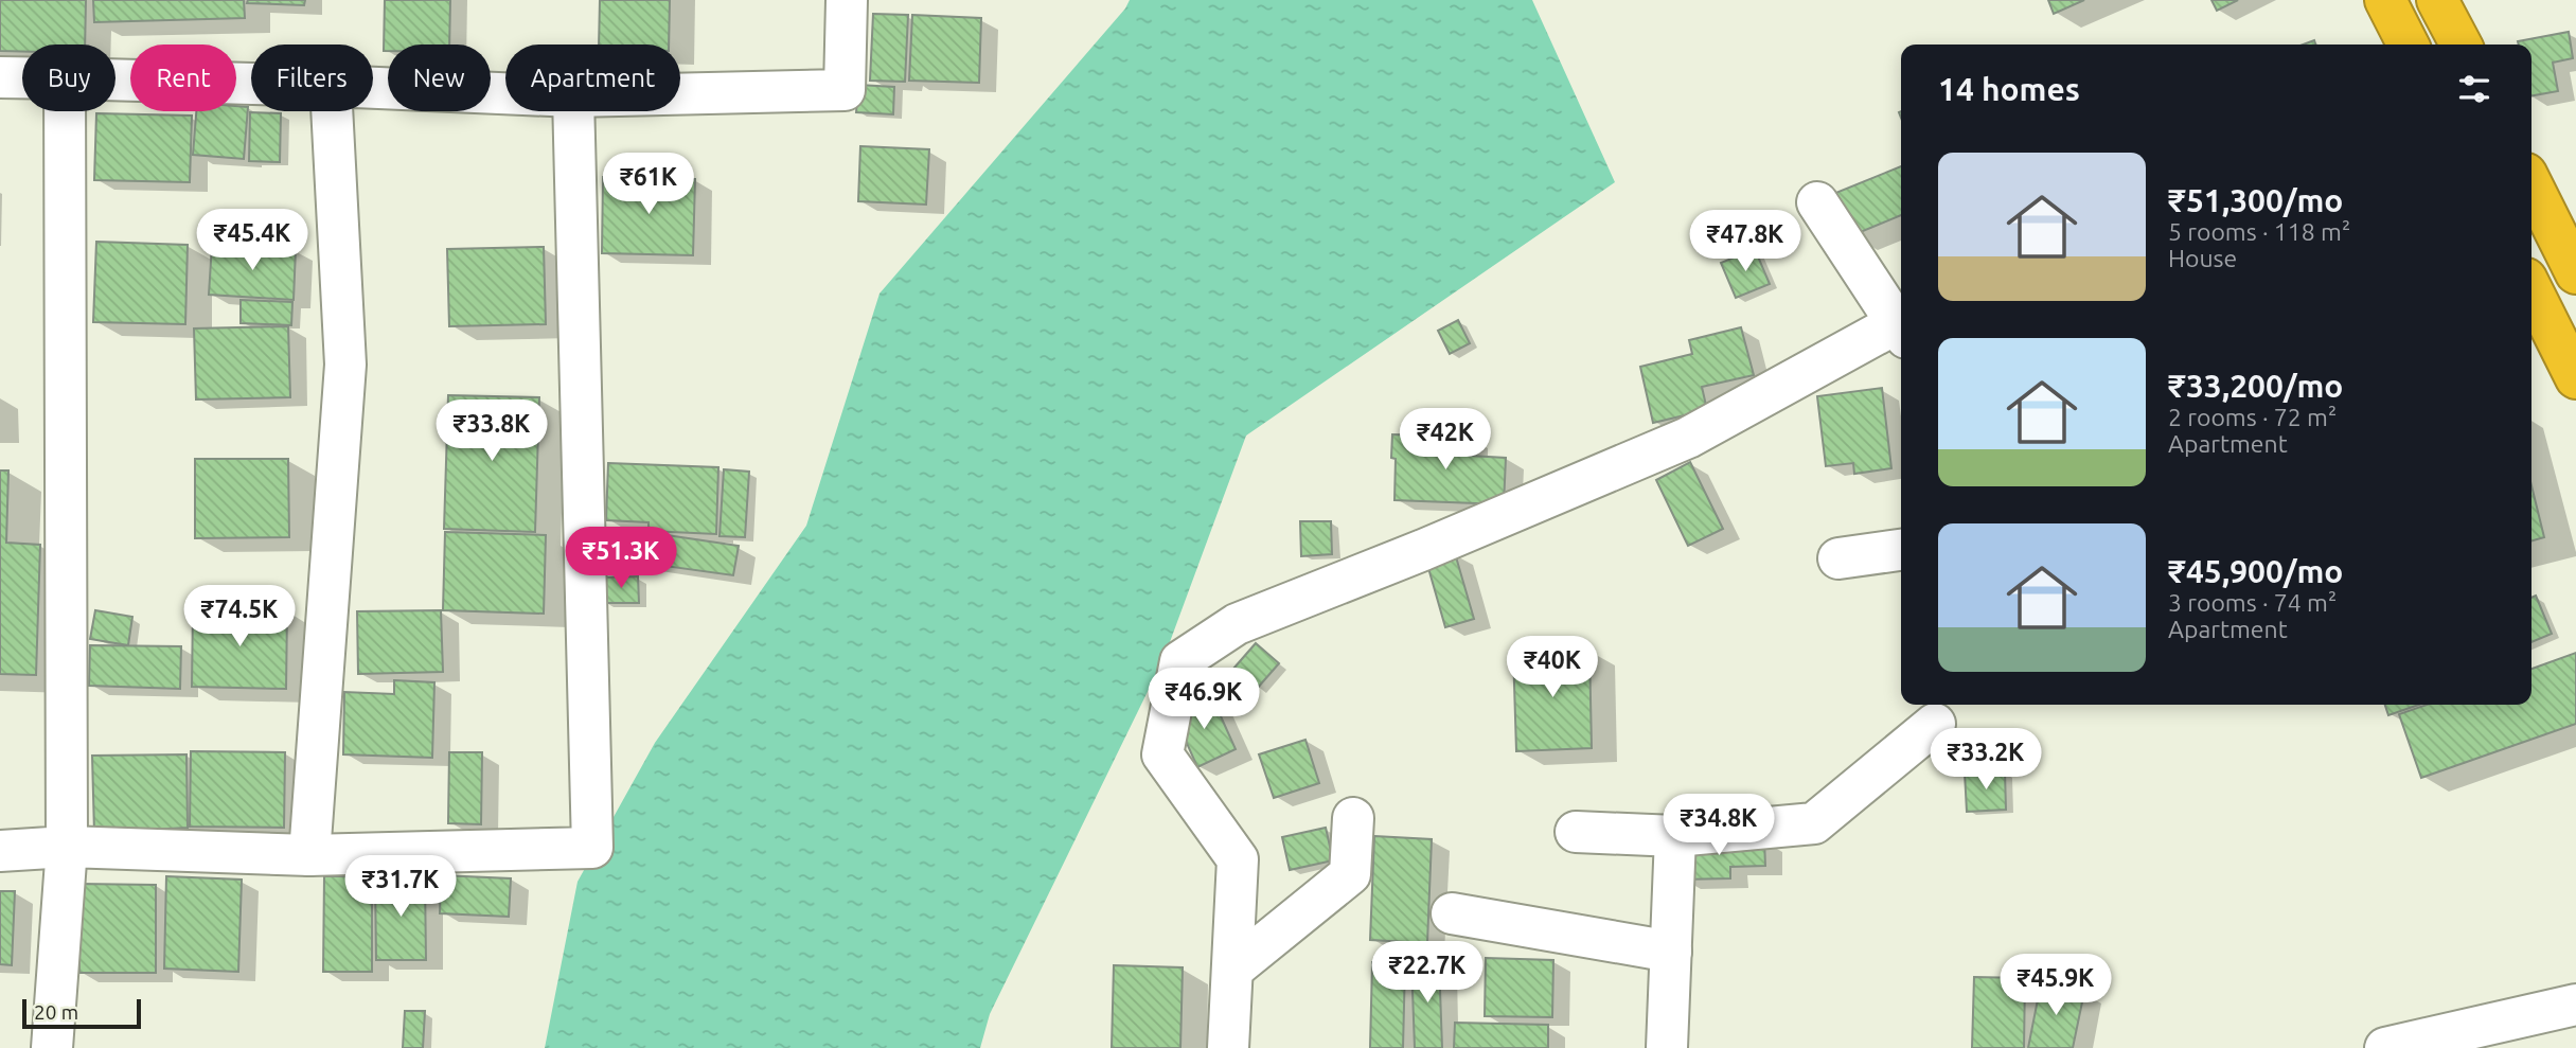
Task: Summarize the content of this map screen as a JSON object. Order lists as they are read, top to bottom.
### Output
{
  "scale_bar": "20 m",
  "page": {
    "chip": [
      "Buy",
      "Rent",
      "Filters",
      "New",
      "Apartment"
    ],
    "heading": "14 homes",
    "list": [
      {
        "name": "₹51,300/mo",
        "note": "5 rooms · 118 m² · House"
      },
      {
        "name": "₹33,200/mo",
        "note": "2 rooms · 72 m² · Apartment"
      },
      {
        "name": "₹45,900/mo",
        "note": "3 rooms · 74 m² · Apartment"
      }
    ],
    "price": [
      "₹61K",
      "₹45.4K",
      "₹47.8K",
      "₹33.8K",
      "₹42K",
      "₹51.3K",
      "₹74.5K",
      "₹40K",
      "₹46.9K",
      "₹33.2K",
      "₹34.8K",
      "₹31.7K",
      "₹22.7K",
      "₹45.9K"
    ],
    "scale": "20 m"
  }
}
